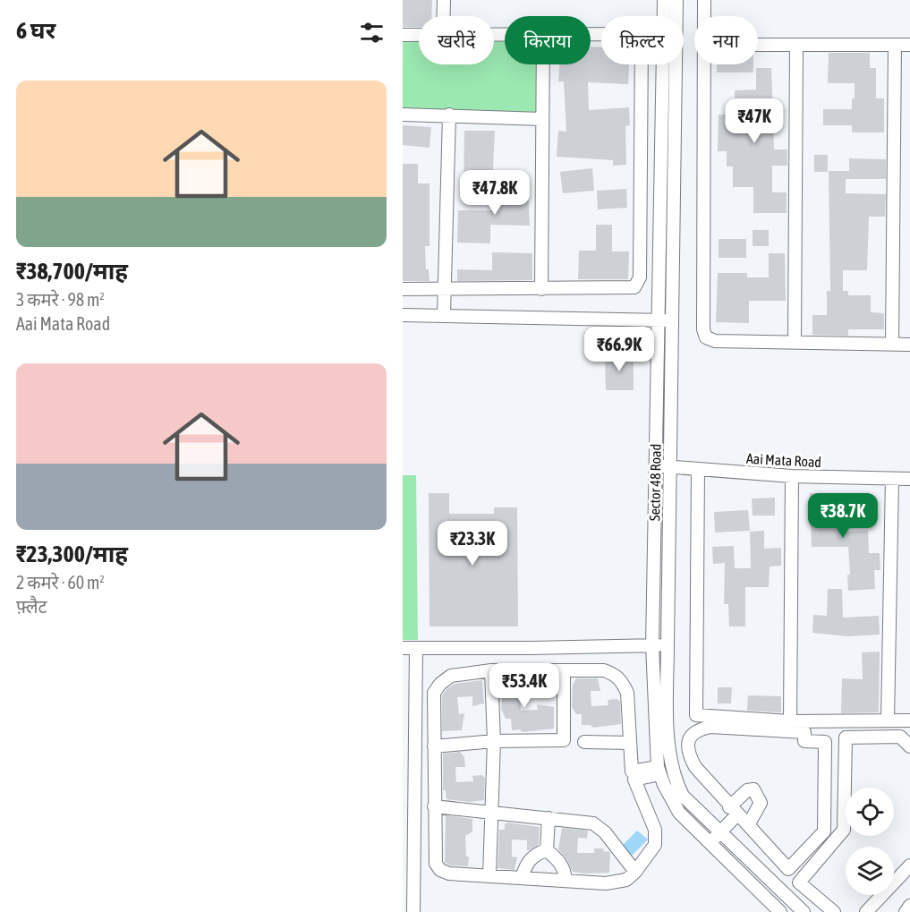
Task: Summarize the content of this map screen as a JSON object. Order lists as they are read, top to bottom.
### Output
{
  "streets": {
    "street": ["Aai Mata Road", "Sector 48 Road"]
  },
  "crossings": [
    ["Aai Mata Road", "Sector 48 Road"]
  ],
  "page": {
    "heading": "6 घर",
    "chip": [
      "खरीदें",
      "किराया",
      "फ़िल्टर",
      "नया"
    ],
    "list": [
      {
        "name": "₹38,700/माह",
        "note": "3 कमरे · 98 m² · Aai Mata Road"
      },
      {
        "name": "₹23,300/माह",
        "note": "2 कमरे · 60 m² · फ़्लैट"
      }
    ],
    "price": [
      "₹47K",
      "₹47.8K",
      "₹66.9K",
      "₹38.7K",
      "₹23.3K",
      "₹53.4K"
    ]
  }
}
